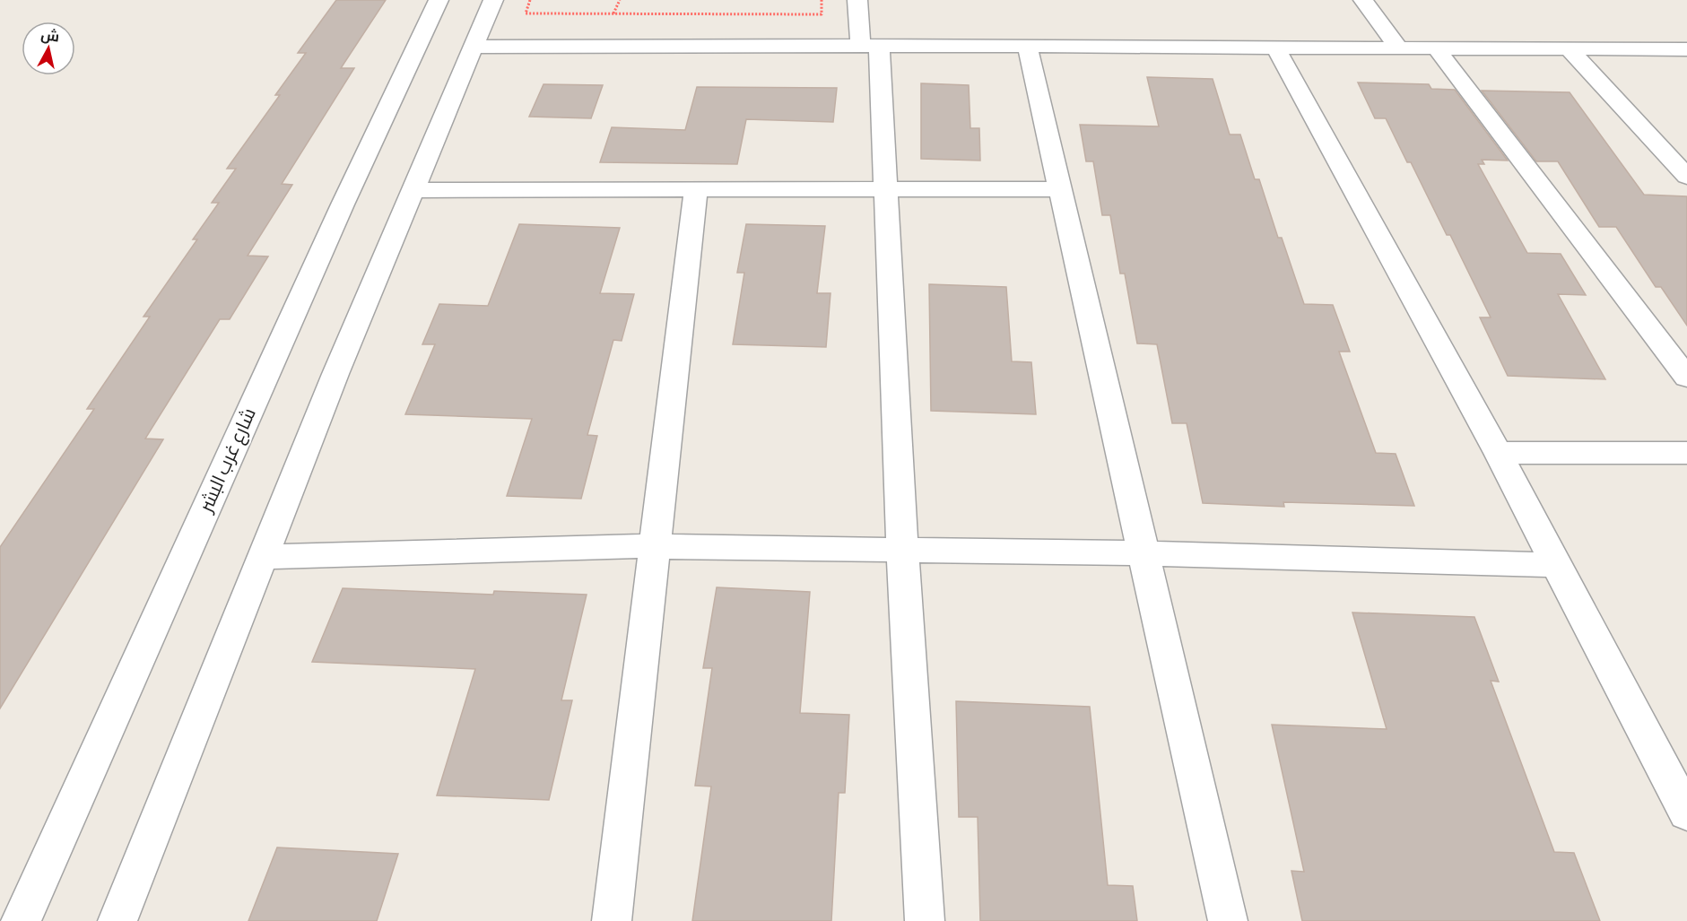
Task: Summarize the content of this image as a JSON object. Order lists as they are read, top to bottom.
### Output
{
  "streets": {
    "street": ["شارع غرب البشر"]
  },
  "north": "top"
}
